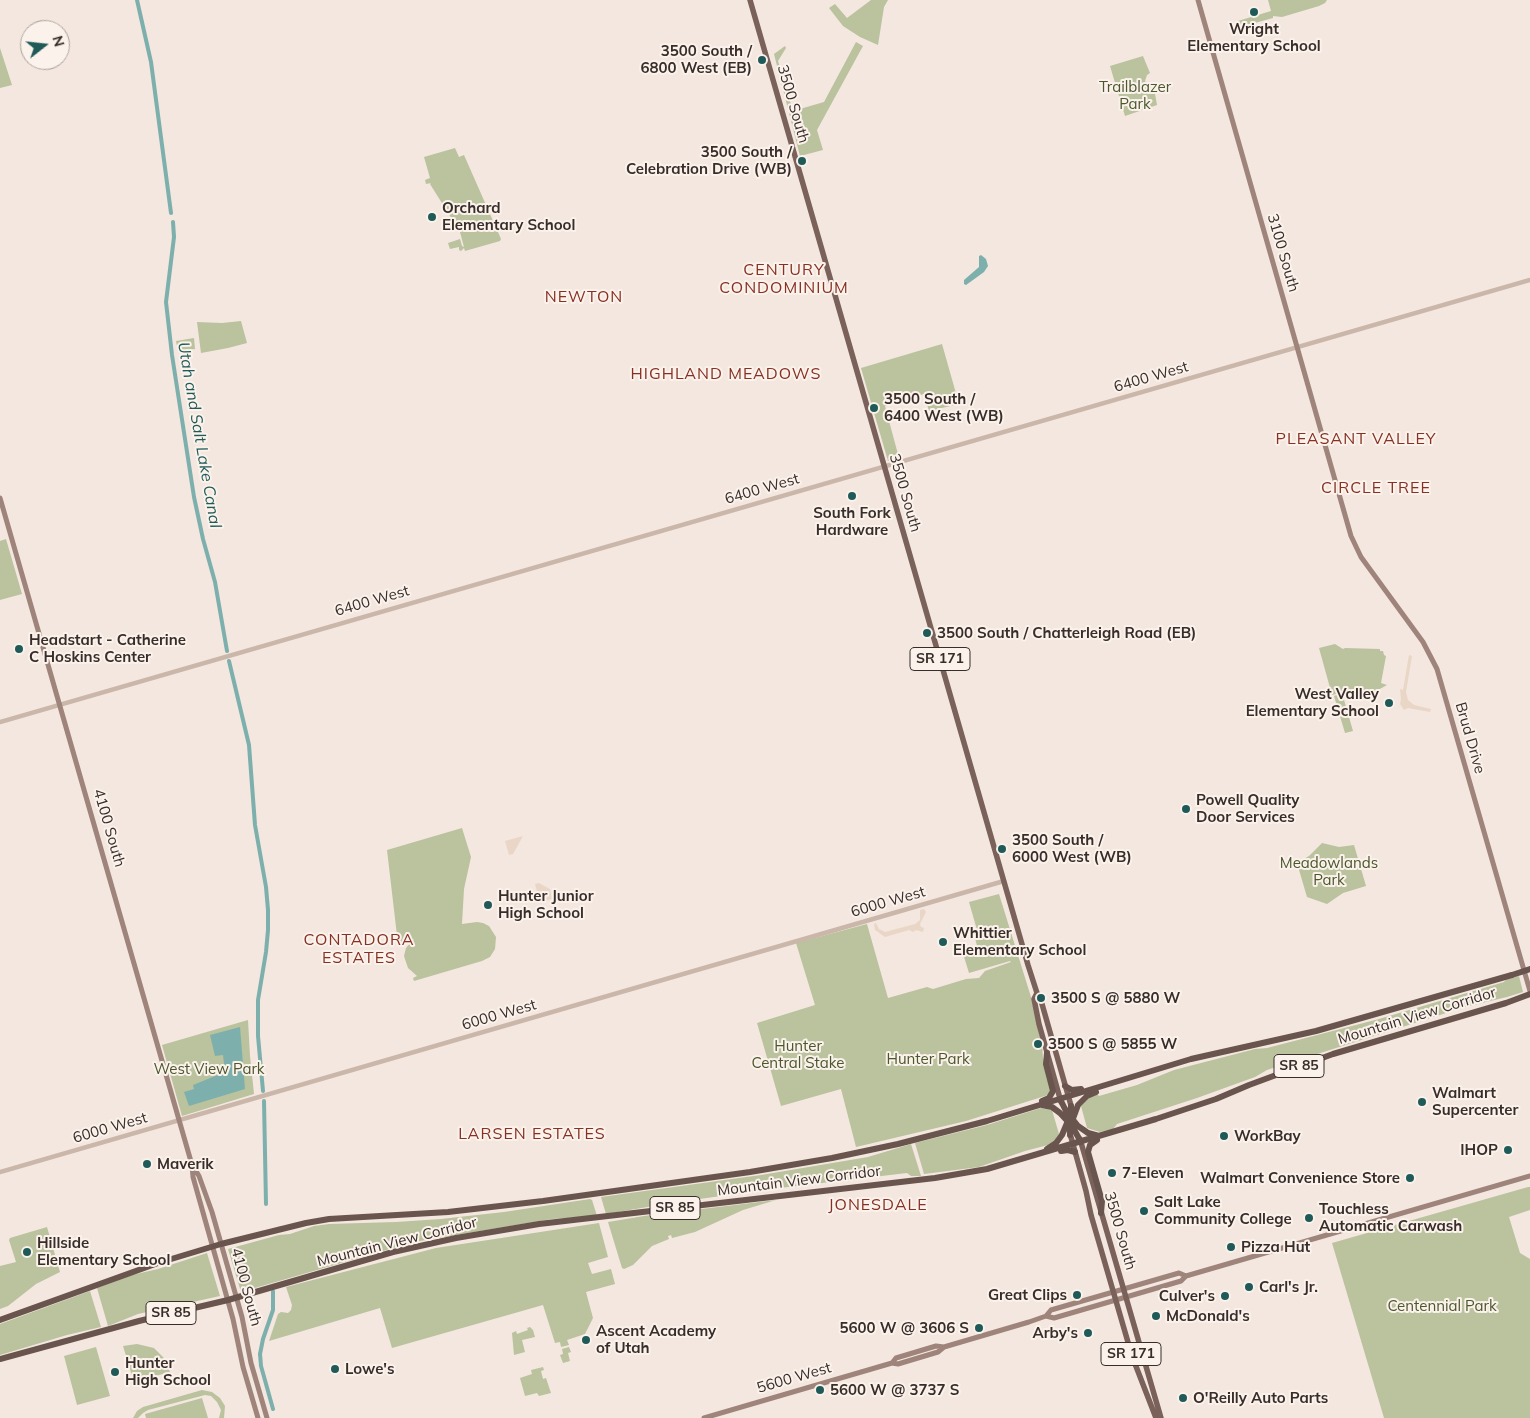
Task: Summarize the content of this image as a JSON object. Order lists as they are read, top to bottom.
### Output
{
  "streets": {
    "highway": ["Mountain View Corridor", "SR 85"],
    "main road": [
      "3500 South",
      "3100 South",
      "SR 171",
      "Brud Drive",
      "4100 South",
      "5600 West"
    ],
    "street": ["6400 West", "6000 West"]
  },
  "crossings": [
    ["3500 South", "6400 West"],
    ["3500 South", "6000 West"],
    ["3500 South", "Mountain View Corridor"],
    ["3500 South", "5600 West"],
    ["3100 South", "6400 West"],
    ["3100 South", "Brud Drive"],
    ["6400 West", "4100 South"],
    ["Brud Drive", "Mountain View Corridor"],
    ["4100 South", "6000 West"],
    ["4100 South", "Mountain View Corridor"]
  ],
  "districts": [
    "CENTURY CONDOMINIUM",
    "NEWTON",
    "HIGHLAND MEADOWS",
    "PLEASANT VALLEY",
    "CIRCLE TREE",
    "CONTADORA ESTATES",
    "LARSEN ESTATES",
    "JONESDALE"
  ],
  "water": ["Utah and Salt Lake Canal"],
  "parks": [
    "Trailblazer Park",
    "Meadowlands Park",
    "Hunter Central Stake",
    "Hunter Park",
    "West View Park",
    "Centennial Park"
  ],
  "places": [
    "Wright Elementary School",
    "3500 South / 6800 West (EB)",
    "3500 South / Celebration Drive (WB)",
    "Orchard Elementary School",
    "3500 South / 6400 West (WB)",
    "South Fork Hardware",
    "3500 South / Chatterleigh Road (EB)",
    "Headstart - Catherine C Hoskins Center",
    "West Valley Elementary School",
    "Powell Quality Door Services",
    "3500 South / 6000 West (WB)",
    "Hunter Junior High School",
    "Whittier Elementary School",
    "3500 S @ 5880 W",
    "3500 S @ 5855 W",
    "Walmart Supercenter",
    "WorkBay",
    "IHOP",
    "Maverik",
    "7-Eleven",
    "Walmart Convenience Store",
    "Salt Lake Community College",
    "Touchless Automatic Carwash",
    "Pizza Hut",
    "Hillside Elementary School",
    "Carl's Jr.",
    "Great Clips",
    "Culver's",
    "McDonald's",
    "5600 W @ 3606 S",
    "Arby's",
    "Ascent Academy of Utah",
    "Lowe's",
    "Hunter High School",
    "5600 W @ 3737 S",
    "O'Reilly Auto Parts"
  ],
  "north": "right"
}
